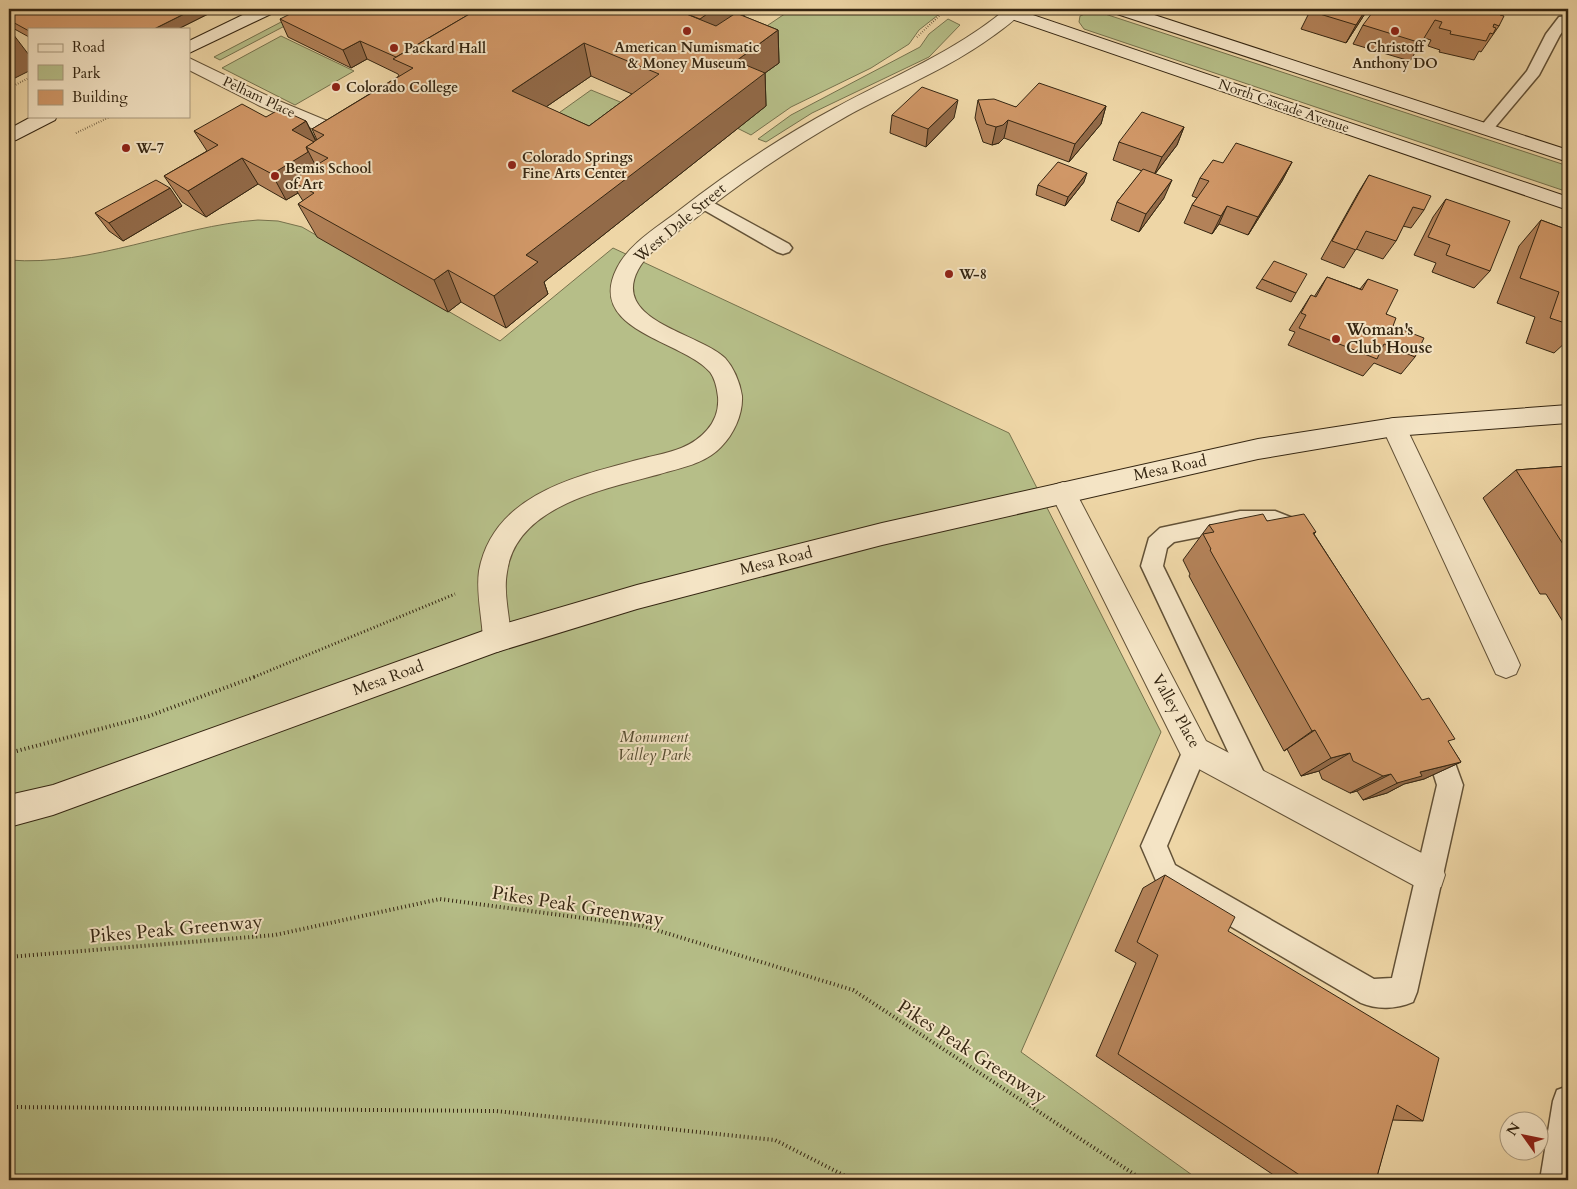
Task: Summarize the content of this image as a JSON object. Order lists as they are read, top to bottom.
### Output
{
  "streets": {
    "street": [
      "Pelham Place",
      "North Cascade Avenue",
      "West Dale Street",
      "Mesa Road",
      "Valley Place"
    ],
    "path": ["Pikes Peak Greenway"]
  },
  "crossings": [
    ["North Cascade Avenue", "West Dale Street"],
    ["West Dale Street", "Mesa Road"],
    ["Mesa Road", "Valley Place"]
  ],
  "parks": ["Monument Valley Park"],
  "places": [
    "American Numismatic & Money Museum",
    "Christoff Anthony DO",
    "Packard Hall",
    "Colorado College",
    "W-7",
    "Colorado Springs Fine Arts Center",
    "Bemis School of Art",
    "W-8",
    "Woman's Club House"
  ],
  "legend": ["Road", "Park", "Building"],
  "north": "top left"
}
